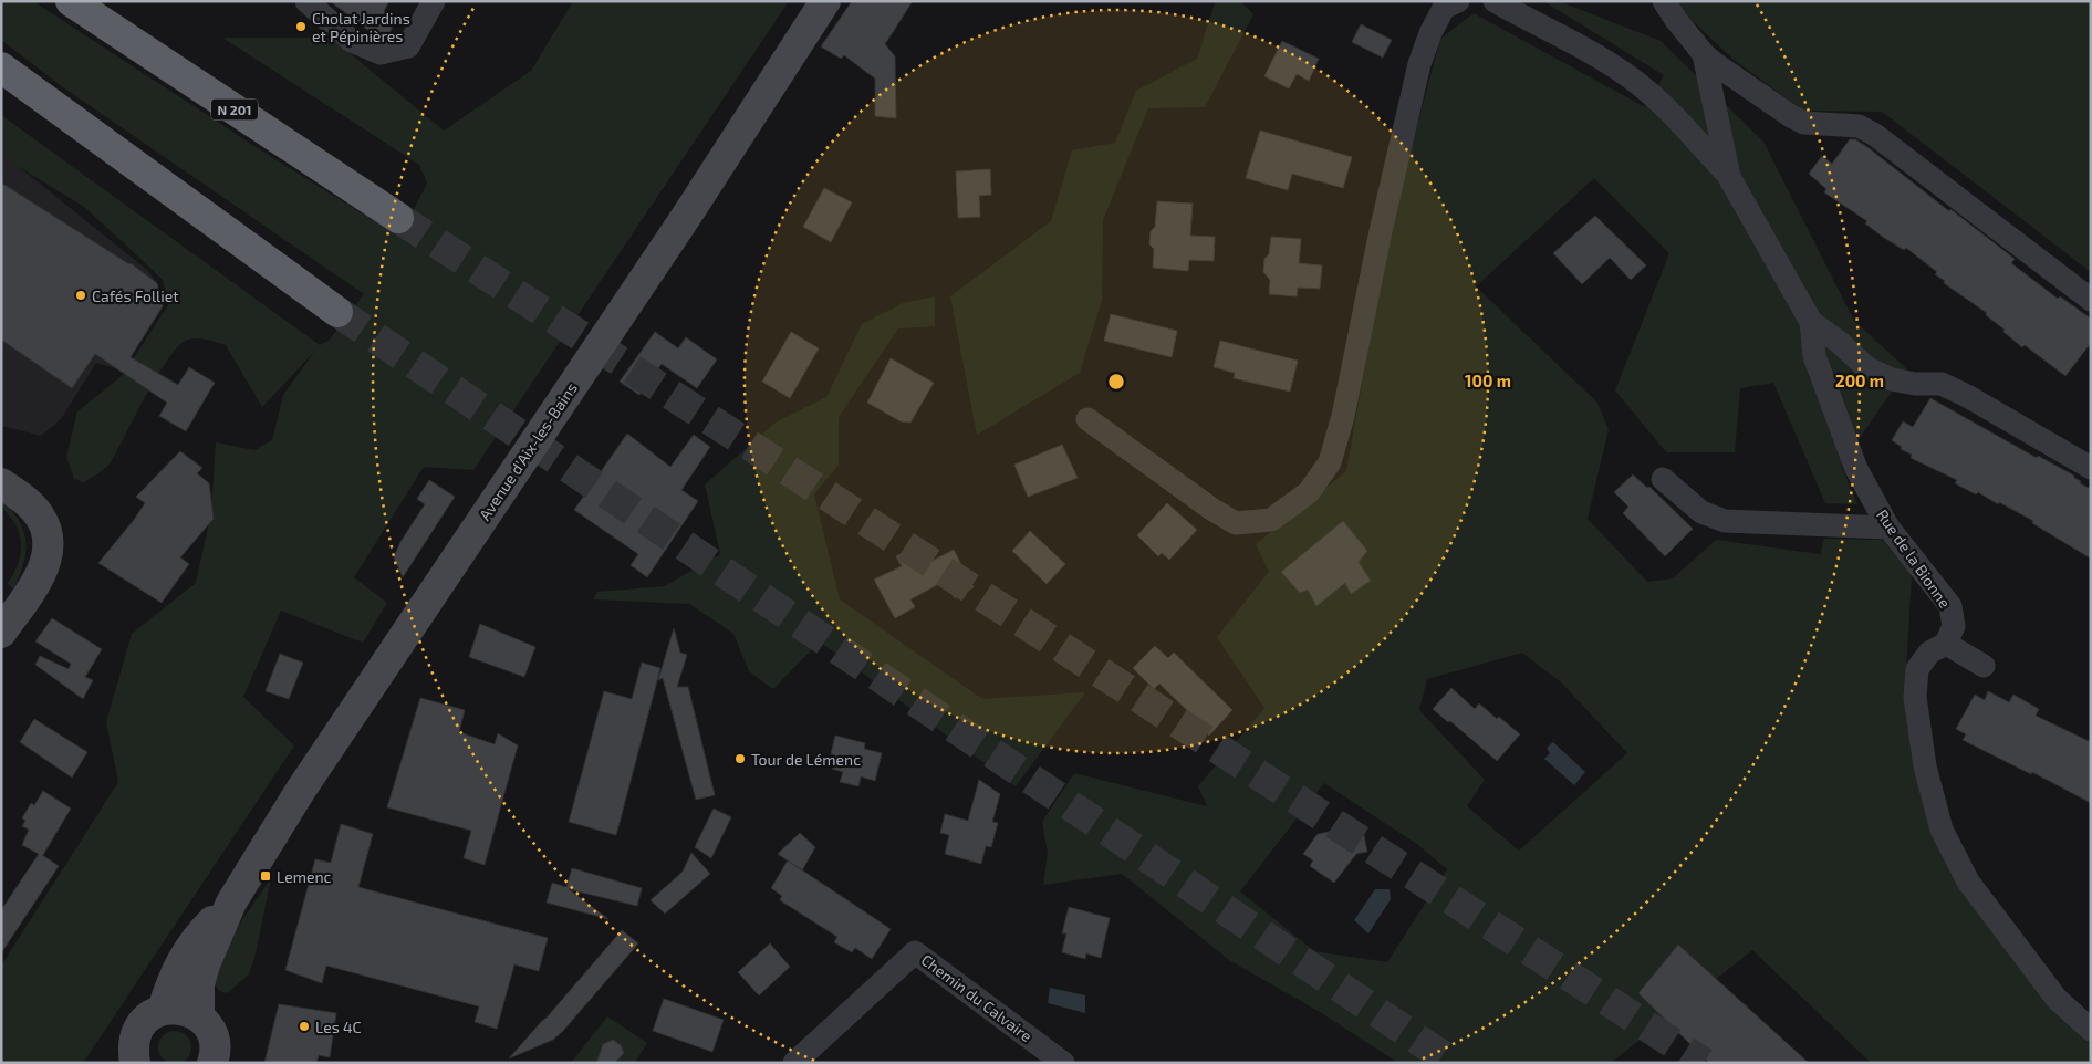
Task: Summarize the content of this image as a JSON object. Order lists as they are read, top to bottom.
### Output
{
  "streets": {
    "highway": ["N 201"],
    "main road": ["Avenue d'Aix-les-Bains"],
    "street": ["Rue de la Bionne", "Chemin du Calvaire"]
  },
  "places": {
    "other": [
      "Cholat Jardins et Pépinières",
      "Cafés Folliet",
      "Tour de Lémenc",
      "Les 4C"
    ],
    "transit": ["Lemenc"]
  },
  "rings": ["100 m", "200 m"]
}
